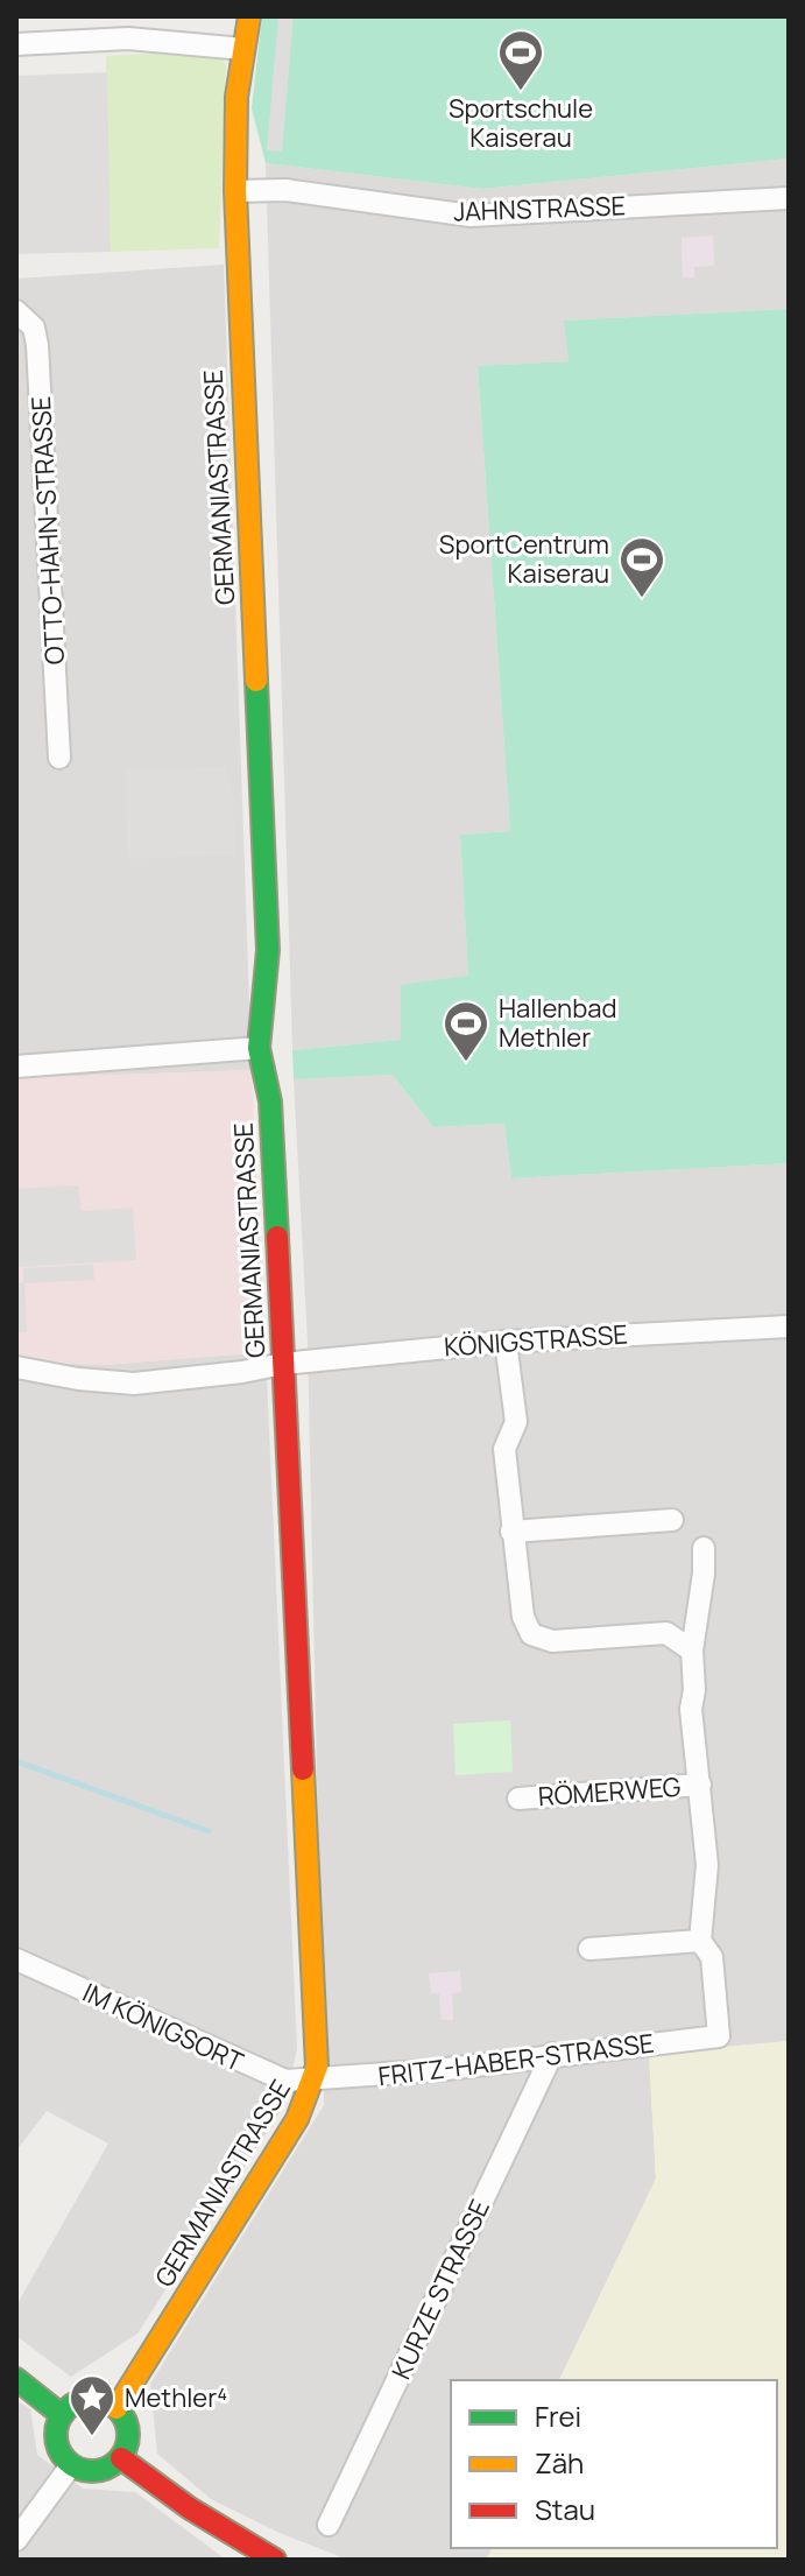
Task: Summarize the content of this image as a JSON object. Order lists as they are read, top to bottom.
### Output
{
  "streets": {
    "street": [
      "JAHNSTRASSE",
      "GERMANIASTRASSE",
      "OTTO-HAHN-STRASSE",
      "KÖNIGSTRASSE",
      "RÖMERWEG",
      "IM KÖNIGSORT",
      "FRITZ-HABER-STRASSE",
      "KURZE STRASSE"
    ]
  },
  "crossings": [
    ["JAHNSTRASSE", "GERMANIASTRASSE"],
    ["GERMANIASTRASSE", "KÖNIGSTRASSE"],
    ["GERMANIASTRASSE", "IM KÖNIGSORT"],
    ["GERMANIASTRASSE", "FRITZ-HABER-STRASSE"],
    ["RÖMERWEG", "FRITZ-HABER-STRASSE"],
    ["IM KÖNIGSORT", "FRITZ-HABER-STRASSE"],
    ["FRITZ-HABER-STRASSE", "KURZE STRASSE"]
  ],
  "places": {
    "sports": ["Sportschule Kaiserau", "SportCentrum Kaiserau", "Hallenbad Methler"],
    "place": ["Methler⁴"]
  },
  "legend": ["Frei", "Zäh", "Stau"]
}
